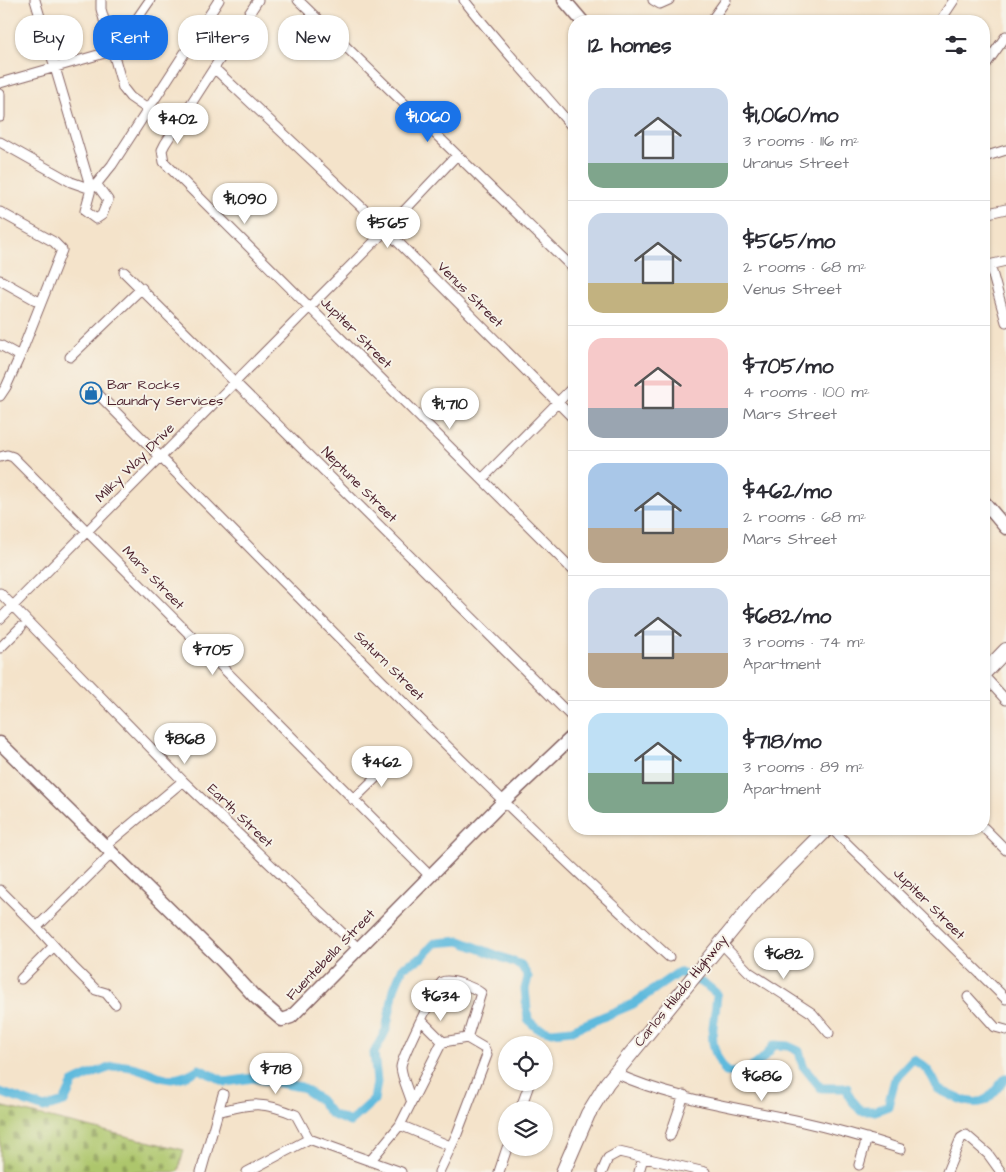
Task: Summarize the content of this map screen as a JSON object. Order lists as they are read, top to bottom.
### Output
{
  "streets": {
    "main road": ["Carlos Hilado Highway"],
    "street": [
      "Venus Street",
      "Jupiter Street",
      "Milky Way Drive",
      "Neptune Street",
      "Mars Street",
      "Saturn Street",
      "Earth Street",
      "Fuentebella Street"
    ]
  },
  "crossings": [
    ["Venus Street", "Milky Way Drive"],
    ["Jupiter Street", "Milky Way Drive"],
    ["Milky Way Drive", "Neptune Street"],
    ["Milky Way Drive", "Mars Street"],
    ["Milky Way Drive", "Saturn Street"],
    ["Milky Way Drive", "Earth Street"],
    ["Mars Street", "Fuentebella Street"],
    ["Saturn Street", "Fuentebella Street"],
    ["Earth Street", "Fuentebella Street"]
  ],
  "places": {
    "shop": ["Bar Rocks Laundry Services"]
  },
  "page": {
    "chip": [
      "Buy",
      "Rent",
      "Filters",
      "New"
    ],
    "heading": "12 homes",
    "list": [
      {
        "name": "$1,060/mo",
        "note": "3 rooms · 116 m² · Uranus Street"
      },
      {
        "name": "$565/mo",
        "note": "2 rooms · 68 m² · Venus Street"
      },
      {
        "name": "$705/mo",
        "note": "4 rooms · 100 m² · Mars Street"
      },
      {
        "name": "$462/mo",
        "note": "2 rooms · 68 m² · Mars Street"
      },
      {
        "name": "$682/mo",
        "note": "3 rooms · 74 m² · Apartment"
      },
      {
        "name": "$718/mo",
        "note": "3 rooms · 89 m² · Apartment"
      }
    ],
    "price": [
      "$1,060",
      "$402",
      "$1,090",
      "$565",
      "$1,710",
      "$705",
      "$868",
      "$462",
      "$682",
      "$634",
      "$718",
      "$686"
    ]
  }
}
